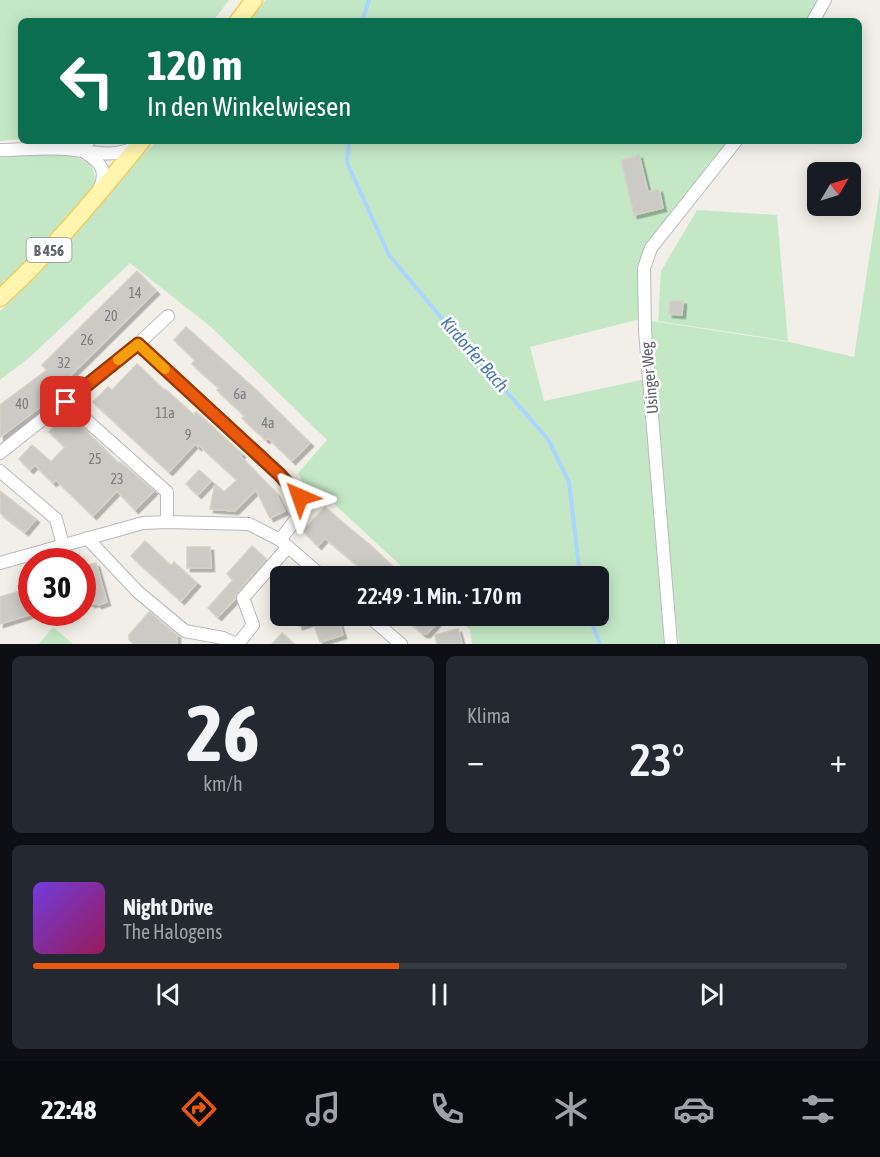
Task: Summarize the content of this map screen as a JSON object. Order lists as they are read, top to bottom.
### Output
{
  "streets": {
    "main road": ["B 456"],
    "street": ["Usinger Weg"]
  },
  "water": ["Kirdorfer Bach"],
  "house_numbers": [
    "14",
    "20",
    "26",
    "32",
    "6a",
    "40",
    "11a",
    "4a",
    "9",
    "25",
    "23"
  ],
  "north": "top right",
  "page": {
    "turn": ["120 m", "In den Winkelwiesen"],
    "limit": "30",
    "trip": "22:49 · 1 Min. · 170 m",
    "tile": [
      ["26", "km/h"],
      "Klima"
    ],
    "heat": ["−", "23°", "+"],
    "song": ["Night Drive", "The Halogens"],
    "tabs": "22:48"
  }
}
